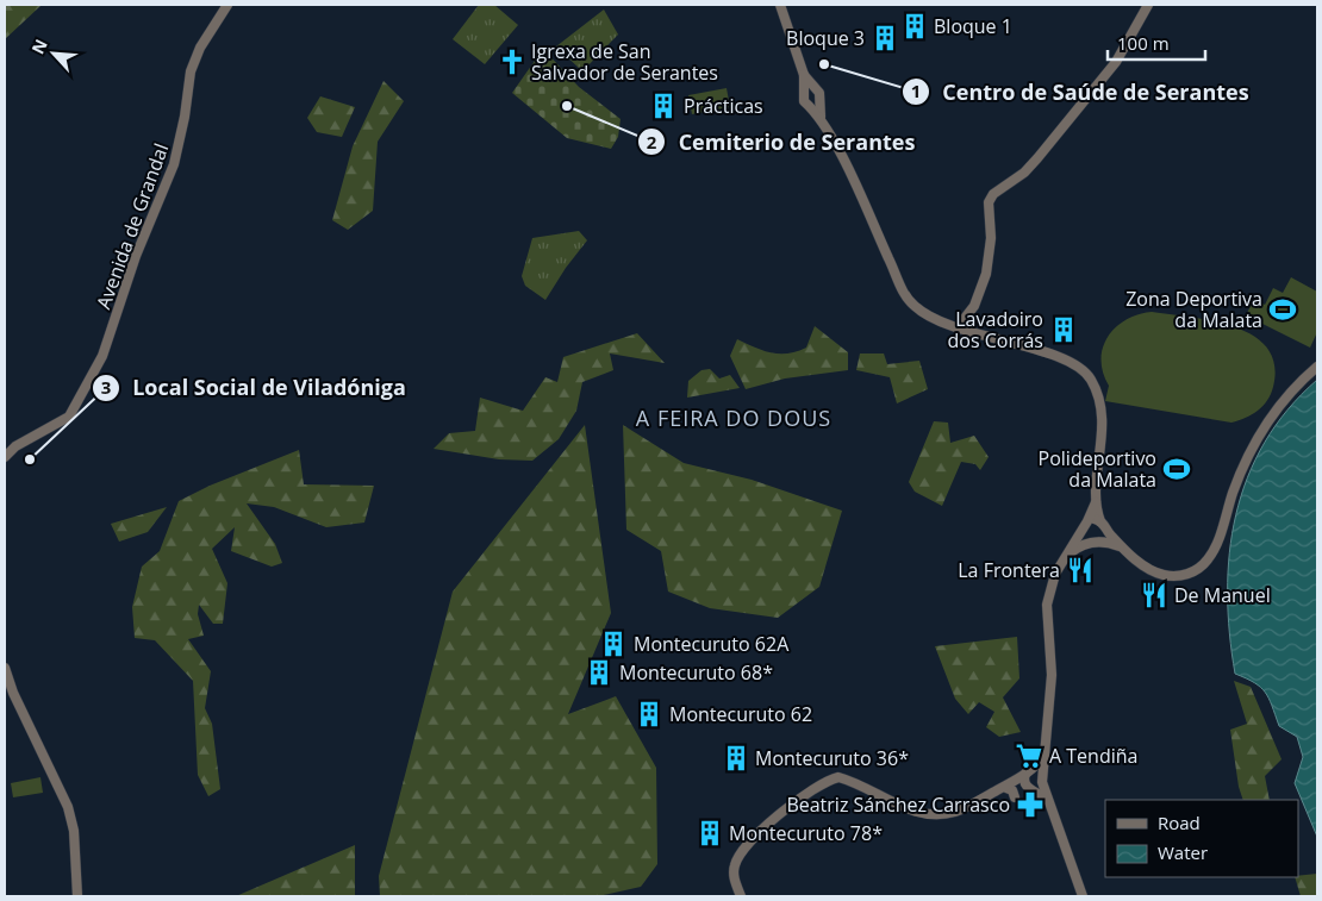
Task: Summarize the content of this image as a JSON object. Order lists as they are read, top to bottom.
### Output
{
  "streets": {
    "main road": ["Avenida de Grandal"]
  },
  "districts": ["A FEIRA DO DOUS"],
  "places": {
    "building": [
      "Bloque 1",
      "Bloque 3",
      "Prácticas",
      "Lavadoiro dos Corrás",
      "Montecuruto 62A",
      "Montecuruto 68*",
      "Montecuruto 62",
      "Montecuruto 36*",
      "Montecuruto 78*"
    ],
    "church": ["Igrexa de San Salvador de Serantes"],
    "other": ["Centro de Saúde de Serantes", "Cemiterio de Serantes", "Local Social de Viladóniga"],
    "sports": ["Zona Deportiva da Malata", "Polideportivo da Malata"],
    "restaurant": ["La Frontera", "De Manuel"],
    "supermarket": ["A Tendiña"],
    "pharmacy": ["Beatriz Sánchez Carrasco"]
  },
  "legend": ["Road", "Water"],
  "scale_bar": "100 m",
  "north": "top left"
}
